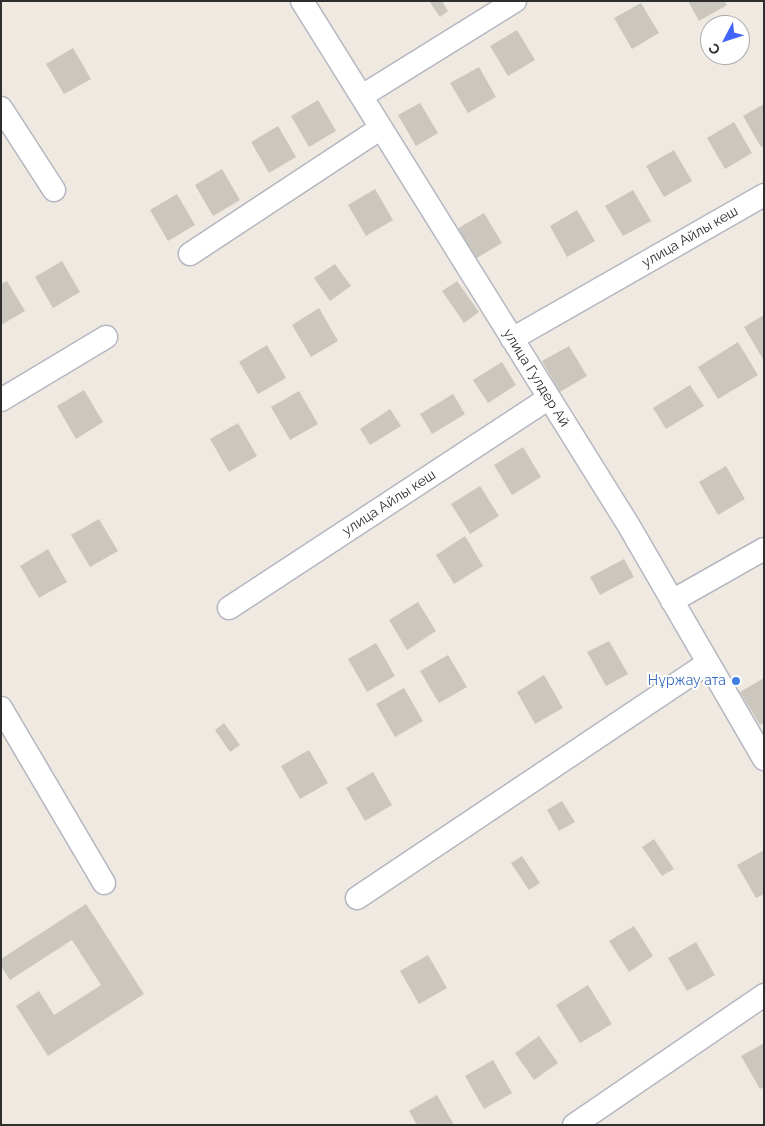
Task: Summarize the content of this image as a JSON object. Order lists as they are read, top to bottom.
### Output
{
  "streets": {
    "street": ["улица Айлы кеш", "улица Гулдер Ай"]
  },
  "crossings": [
    ["улица Айлы кеш", "улица Гулдер Ай"]
  ],
  "places": ["Нұржау ата"],
  "north": "bottom left"
}
